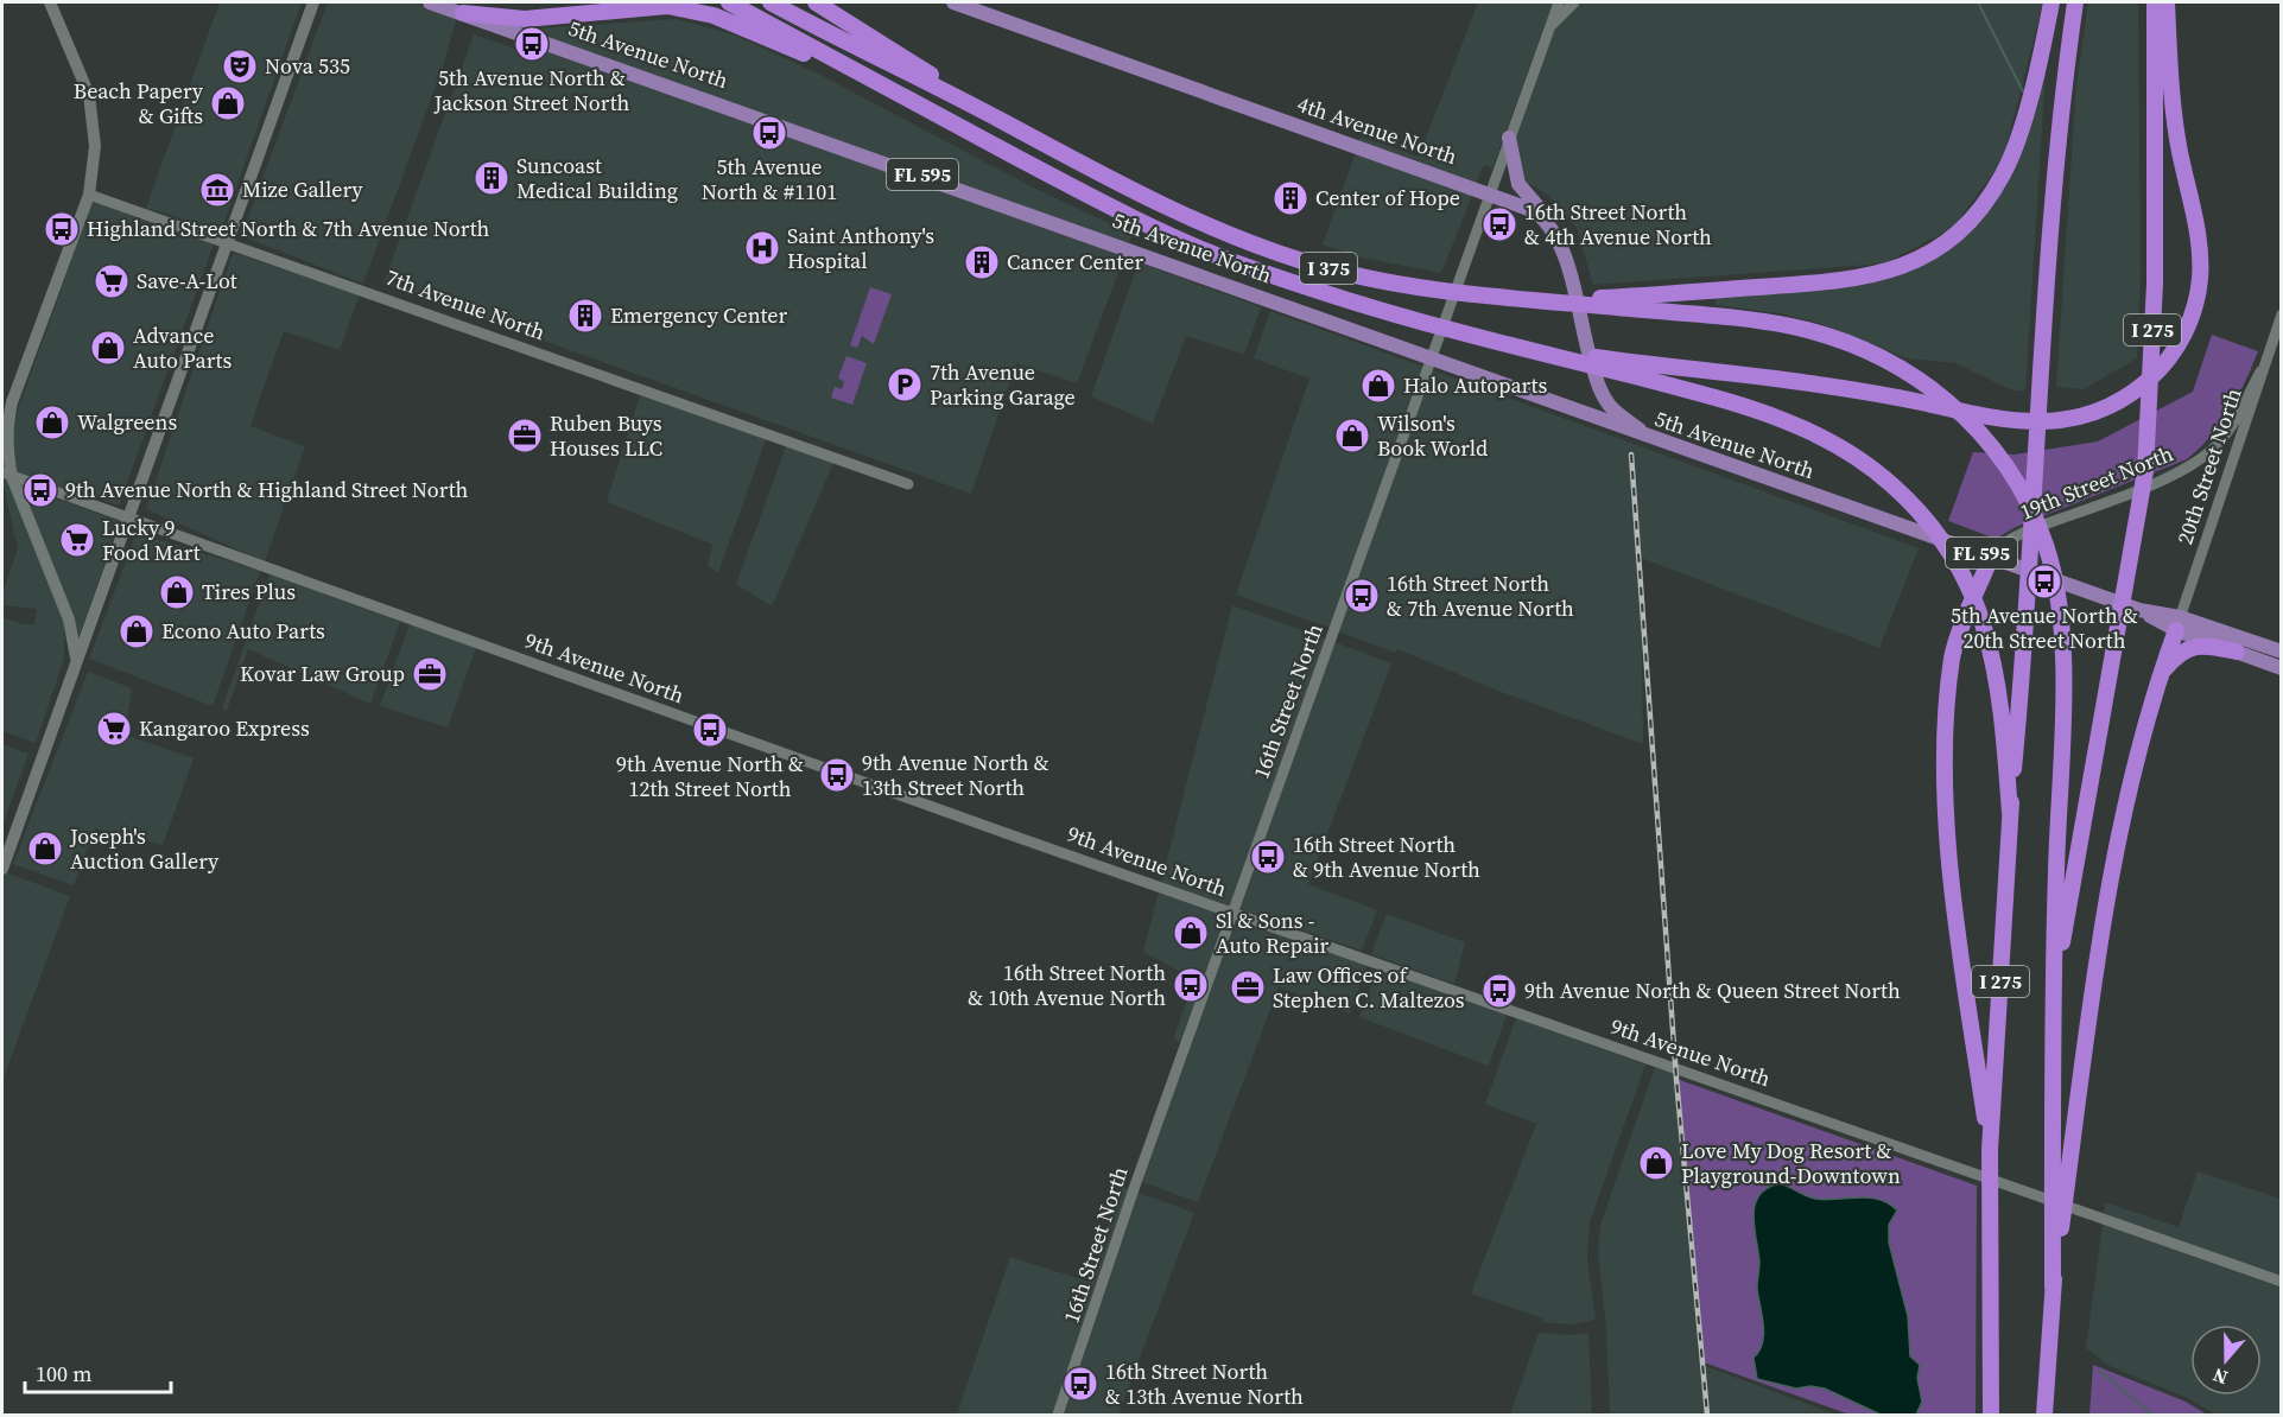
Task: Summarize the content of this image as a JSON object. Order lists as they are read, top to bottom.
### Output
{
  "streets": {
    "highway": ["I 375", "I 275"],
    "main road": ["5th Avenue North", "4th Avenue North", "FL 595"],
    "street": [
      "7th Avenue North",
      "20th Street North",
      "19th Street North",
      "9th Avenue North",
      "16th Street North"
    ]
  },
  "crossings": [
    ["5th Avenue North", "4th Avenue North"],
    ["5th Avenue North", "20th Street North"],
    ["5th Avenue North", "19th Street North"],
    ["5th Avenue North", "16th Street North"],
    ["4th Avenue North", "16th Street North"],
    ["20th Street North", "19th Street North"],
    ["9th Avenue North", "16th Street North"]
  ],
  "places": {
    "bus stop": [
      "5th Avenue North & Jackson Street North",
      "5th Avenue North & #1101",
      "16th Street North & 4th Avenue North",
      "Highland Street North & 7th Avenue North",
      "9th Avenue North & Highland Street North",
      "5th Avenue North & 20th Street North",
      "16th Street North & 7th Avenue North",
      "9th Avenue North & 12th Street North",
      "9th Avenue North & 13th Street North",
      "16th Street North & 9th Avenue North",
      "16th Street North & 10th Avenue North",
      "9th Avenue North & Queen Street North",
      "16th Street North & 13th Avenue North"
    ],
    "theatre": ["Nova 535"],
    "shop": [
      "Beach Papery & Gifts",
      "Advance Auto Parts",
      "Halo Autoparts",
      "Walgreens",
      "Wilson's Book World",
      "Tires Plus",
      "Econo Auto Parts",
      "Joseph's Auction Gallery",
      "Sl & Sons - Auto Repair",
      "Love My Dog Resort & Playground-Downtown"
    ],
    "building": [
      "Suncoast Medical Building",
      "Center of Hope",
      "Cancer Center",
      "Emergency Center"
    ],
    "museum": ["Mize Gallery"],
    "hospital": ["Saint Anthony's Hospital"],
    "supermarket": ["Save-A-Lot", "Lucky 9 Food Mart", "Kangaroo Express"],
    "parking": ["7th Avenue Parking Garage"],
    "office": ["Ruben Buys Houses LLC", "Kovar Law Group", "Law Offices of Stephen C. Maltezos"]
  },
  "scale_bar": "100 m",
  "north": "bottom"
}
